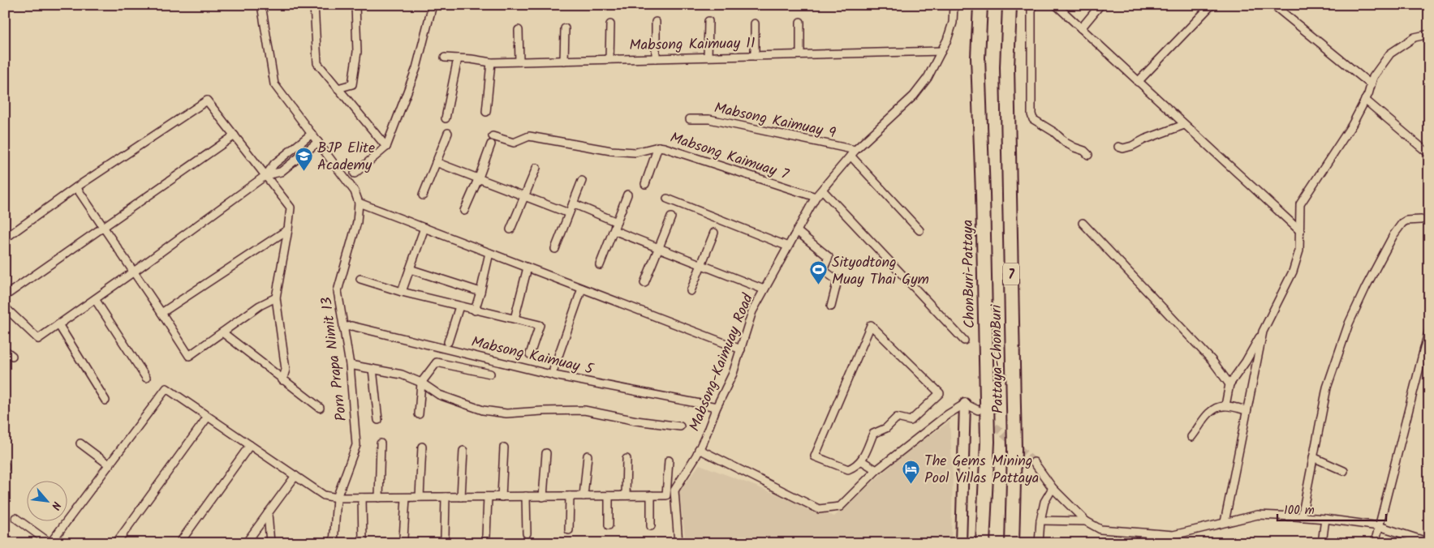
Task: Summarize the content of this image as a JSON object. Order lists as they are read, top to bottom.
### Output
{
  "streets": {
    "highway": ["ChonBuri-Pattaya", "7", "Pattaya-ChonBuri"],
    "street": [
      "Mabsong Kaimuay 11",
      "Mabsong Kaimuay 9",
      "Mabsong Kaimuay 7",
      "Mabsong Kaimuay 5",
      "Porn Prapa Nimit 13",
      "Mabsong-Kaimuay Road"
    ]
  },
  "crossings": [
    ["Mabsong Kaimuay 11", "Mabsong-Kaimuay Road"],
    ["Mabsong Kaimuay 9", "Mabsong-Kaimuay Road"],
    ["Mabsong Kaimuay 7", "Mabsong-Kaimuay Road"],
    ["Mabsong Kaimuay 5", "Porn Prapa Nimit 13"],
    ["Mabsong Kaimuay 5", "Mabsong-Kaimuay Road"]
  ],
  "places": {
    "school or university": ["BJP Elite Academy"],
    "sports": ["Sityodtong Muay Thai Gym"],
    "hotel": ["The Gems Mining Pool Villas Pattaya"]
  },
  "scale_bar": "100 m",
  "north": "bottom right"
}
